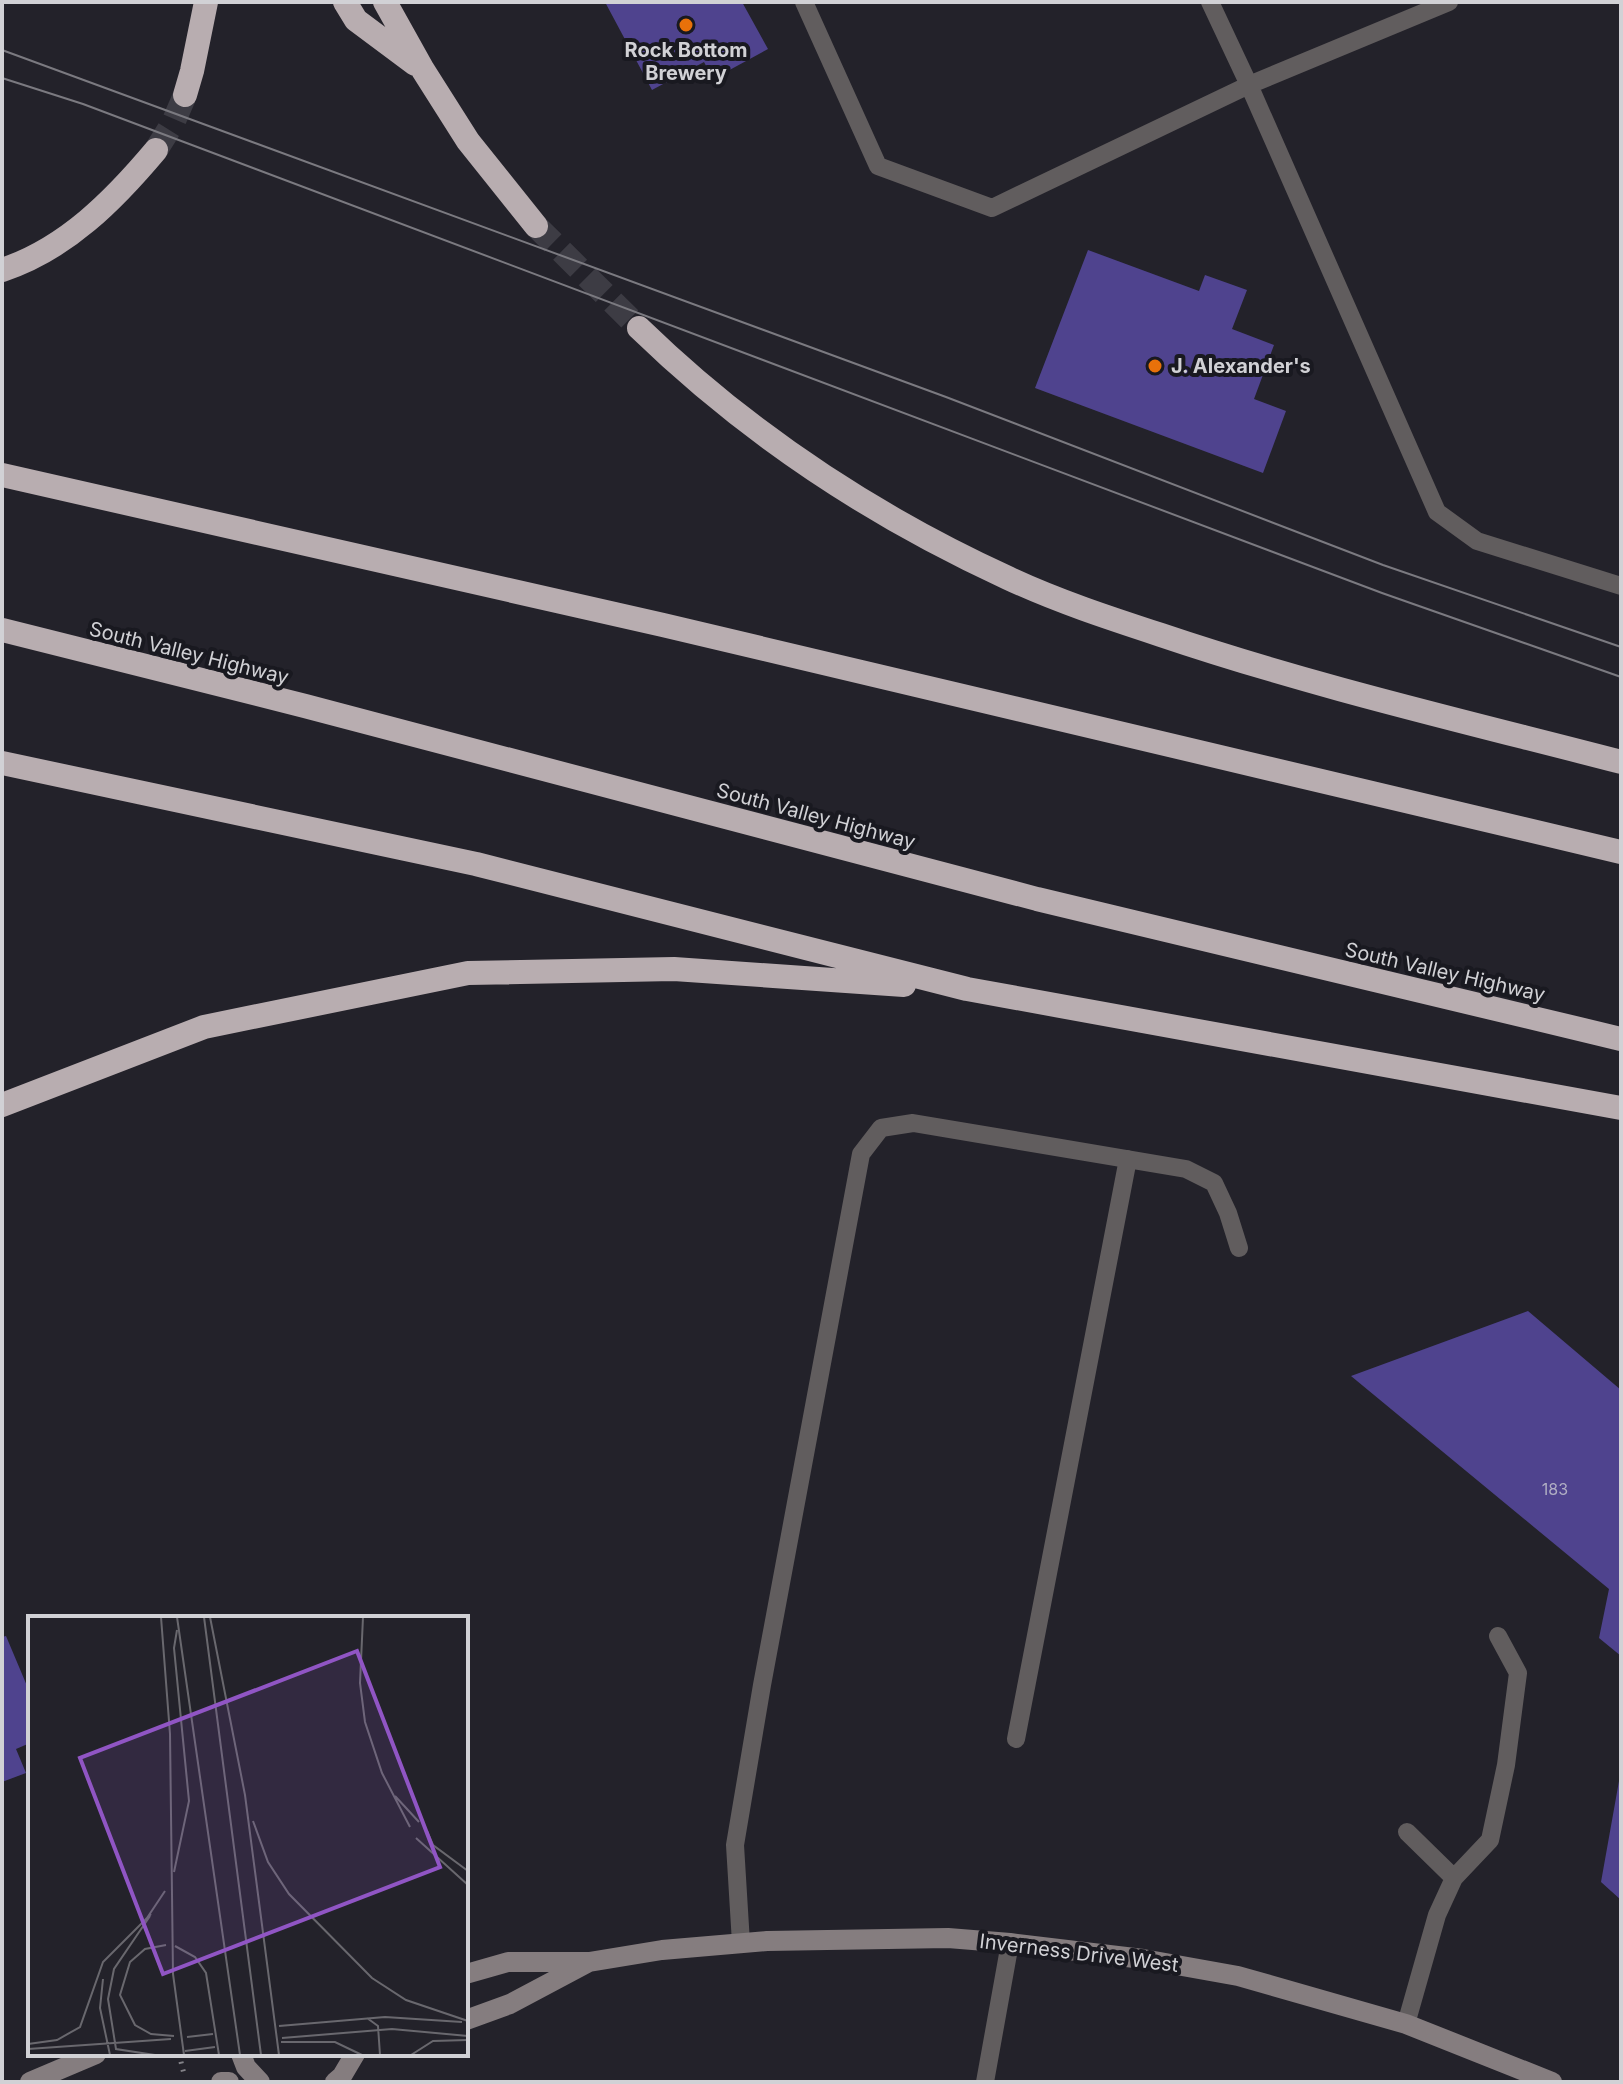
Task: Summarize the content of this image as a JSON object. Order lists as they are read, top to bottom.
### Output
{
  "streets": {
    "highway": ["South Valley Highway"],
    "main road": ["Inverness Drive West"]
  },
  "places": ["Rock Bottom Brewery", "J. Alexander's"],
  "house_numbers": ["183"]
}
